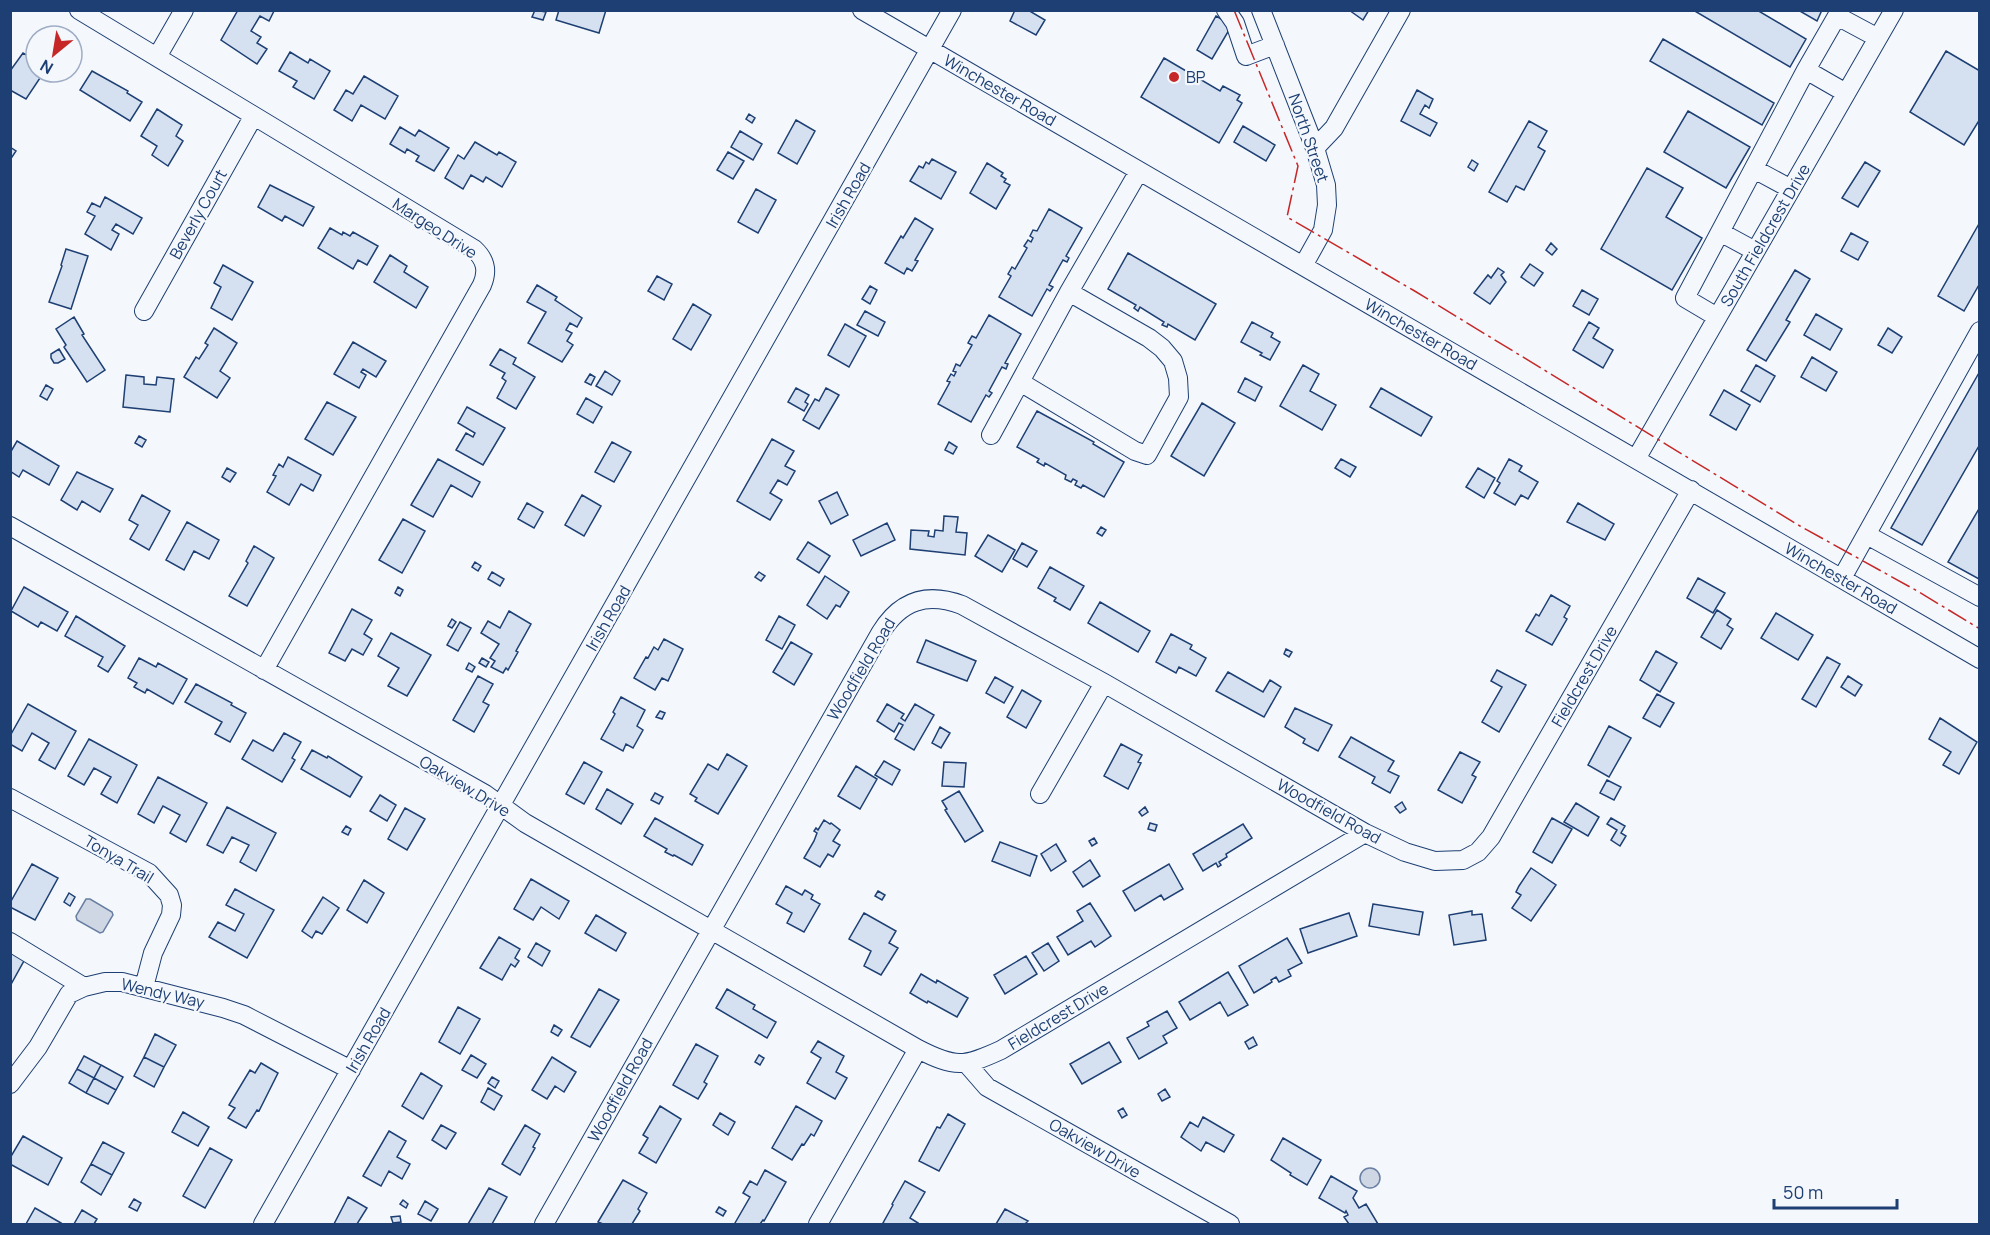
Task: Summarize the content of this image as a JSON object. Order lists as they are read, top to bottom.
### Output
{
  "streets": {
    "street": [
      "Winchester Road",
      "North Street",
      "Irish Road",
      "Beverly Court",
      "Margeo Drive",
      "South Fieldcrest Drive",
      "Woodfield Road",
      "Fieldcrest Drive",
      "Oakview Drive",
      "Tonya Trail",
      "Wendy Way"
    ]
  },
  "crossings": [
    ["Winchester Road", "North Street"],
    ["Winchester Road", "Irish Road"],
    ["Winchester Road", "South Fieldcrest Drive"],
    ["Winchester Road", "Fieldcrest Drive"],
    ["Irish Road", "Oakview Drive"],
    ["Irish Road", "Wendy Way"],
    ["Beverly Court", "Margeo Drive"],
    ["Margeo Drive", "Oakview Drive"],
    ["Woodfield Road", "Fieldcrest Drive"],
    ["Woodfield Road", "Oakview Drive"],
    ["Fieldcrest Drive", "Oakview Drive"],
    ["Tonya Trail", "Wendy Way"]
  ],
  "places": ["BP"],
  "scale_bar": "50 m",
  "north": "bottom left"
}
